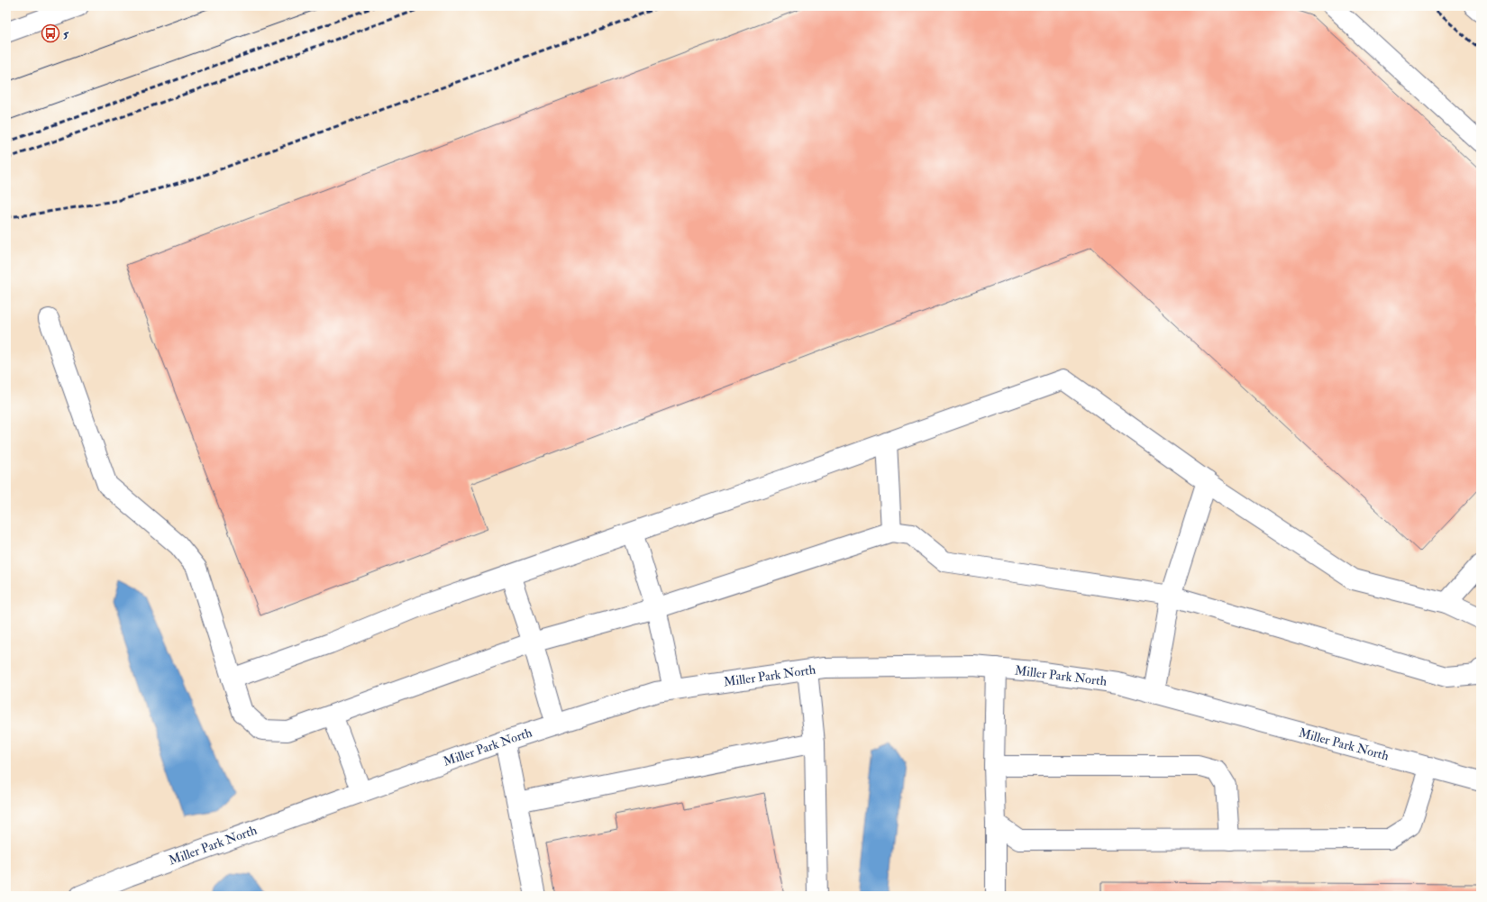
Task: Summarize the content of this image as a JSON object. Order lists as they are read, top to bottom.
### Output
{
  "streets": {
    "street": ["Miller Park North"]
  },
  "places": {
    "bus stop": ["5"]
  }
}
